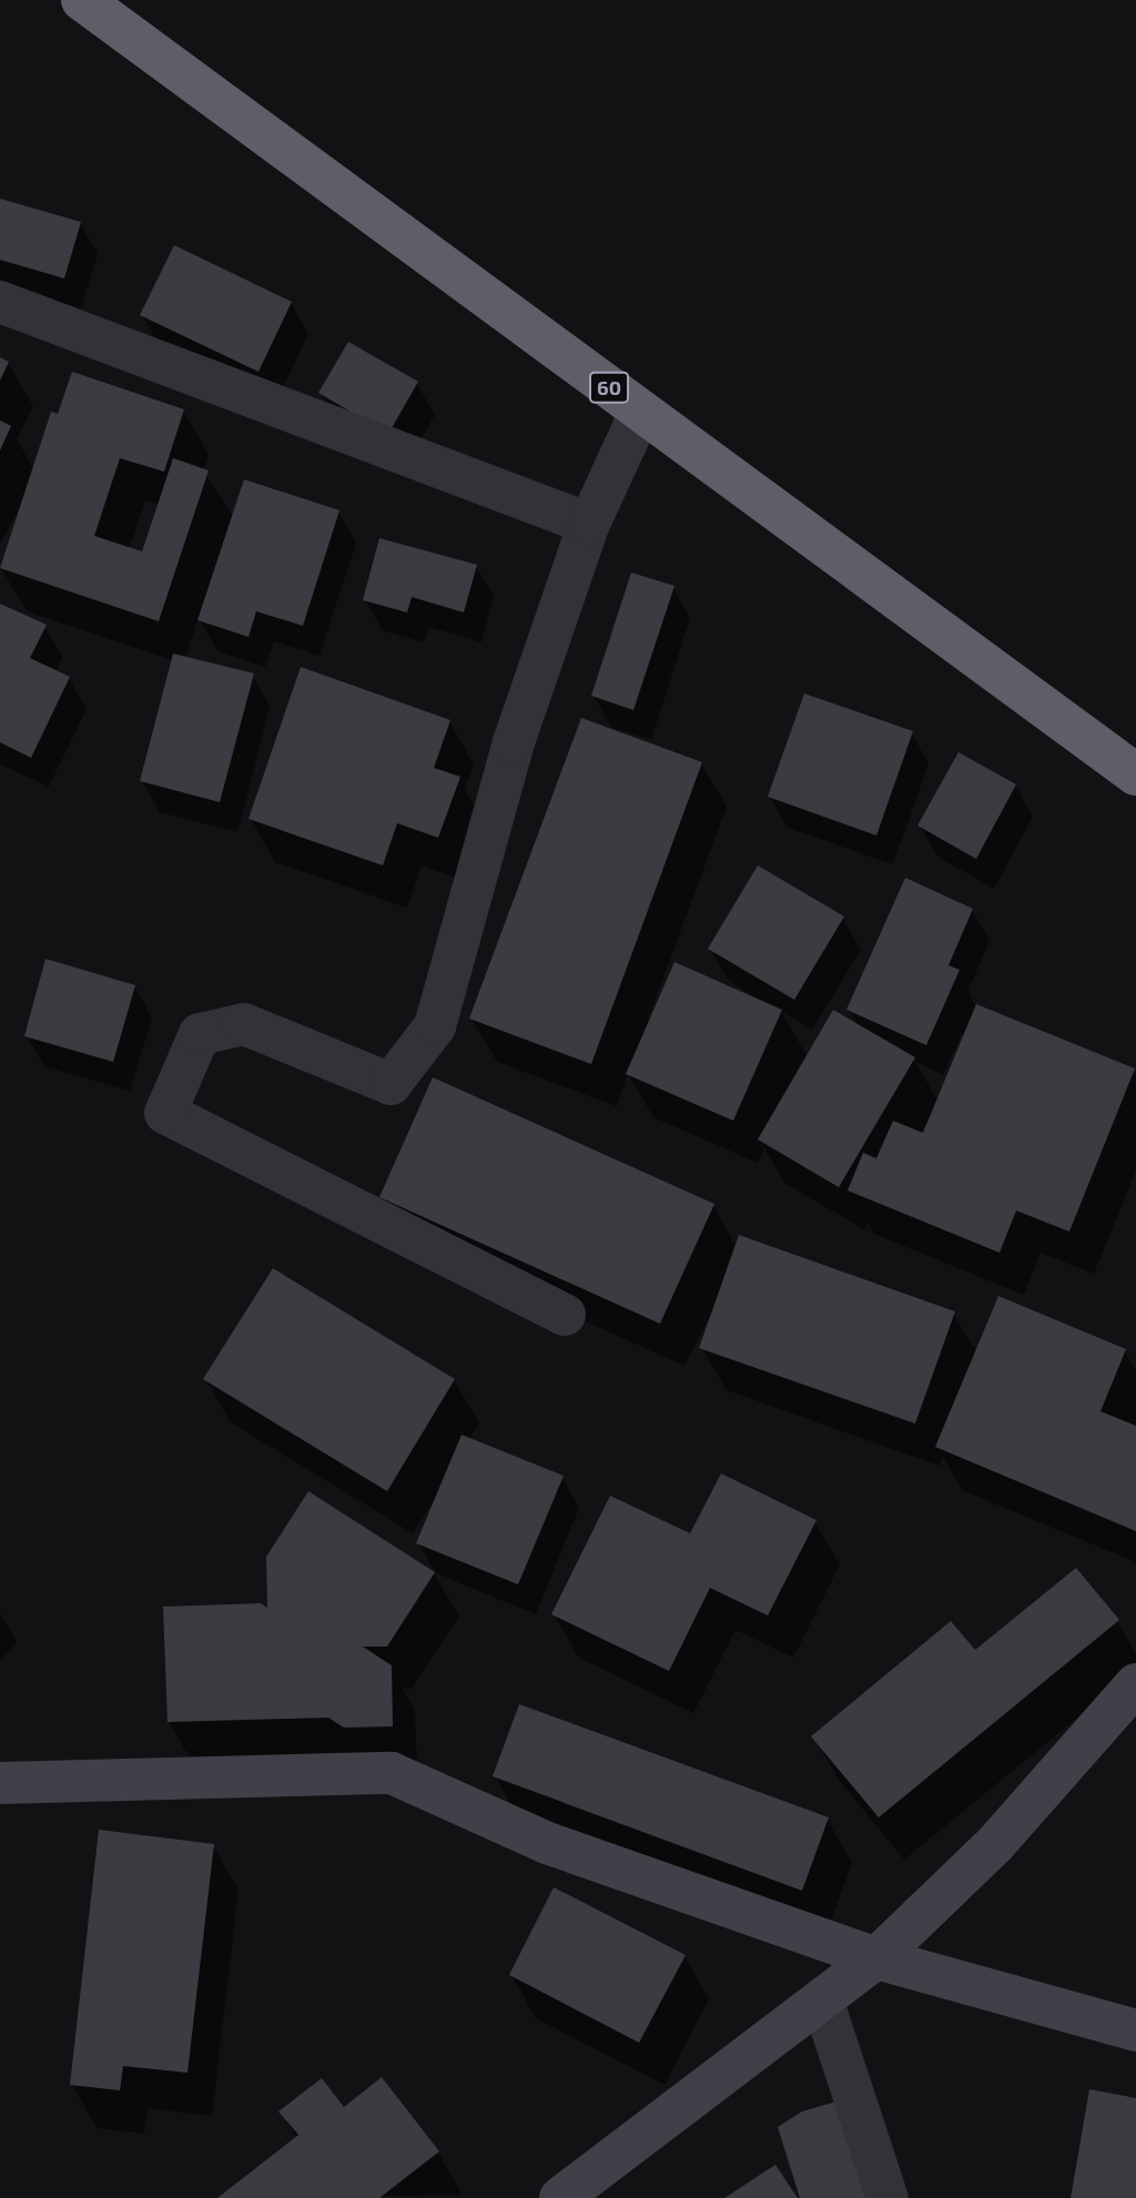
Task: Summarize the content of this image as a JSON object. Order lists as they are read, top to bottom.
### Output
{
  "streets": {
    "highway": ["60"]
  }
}
